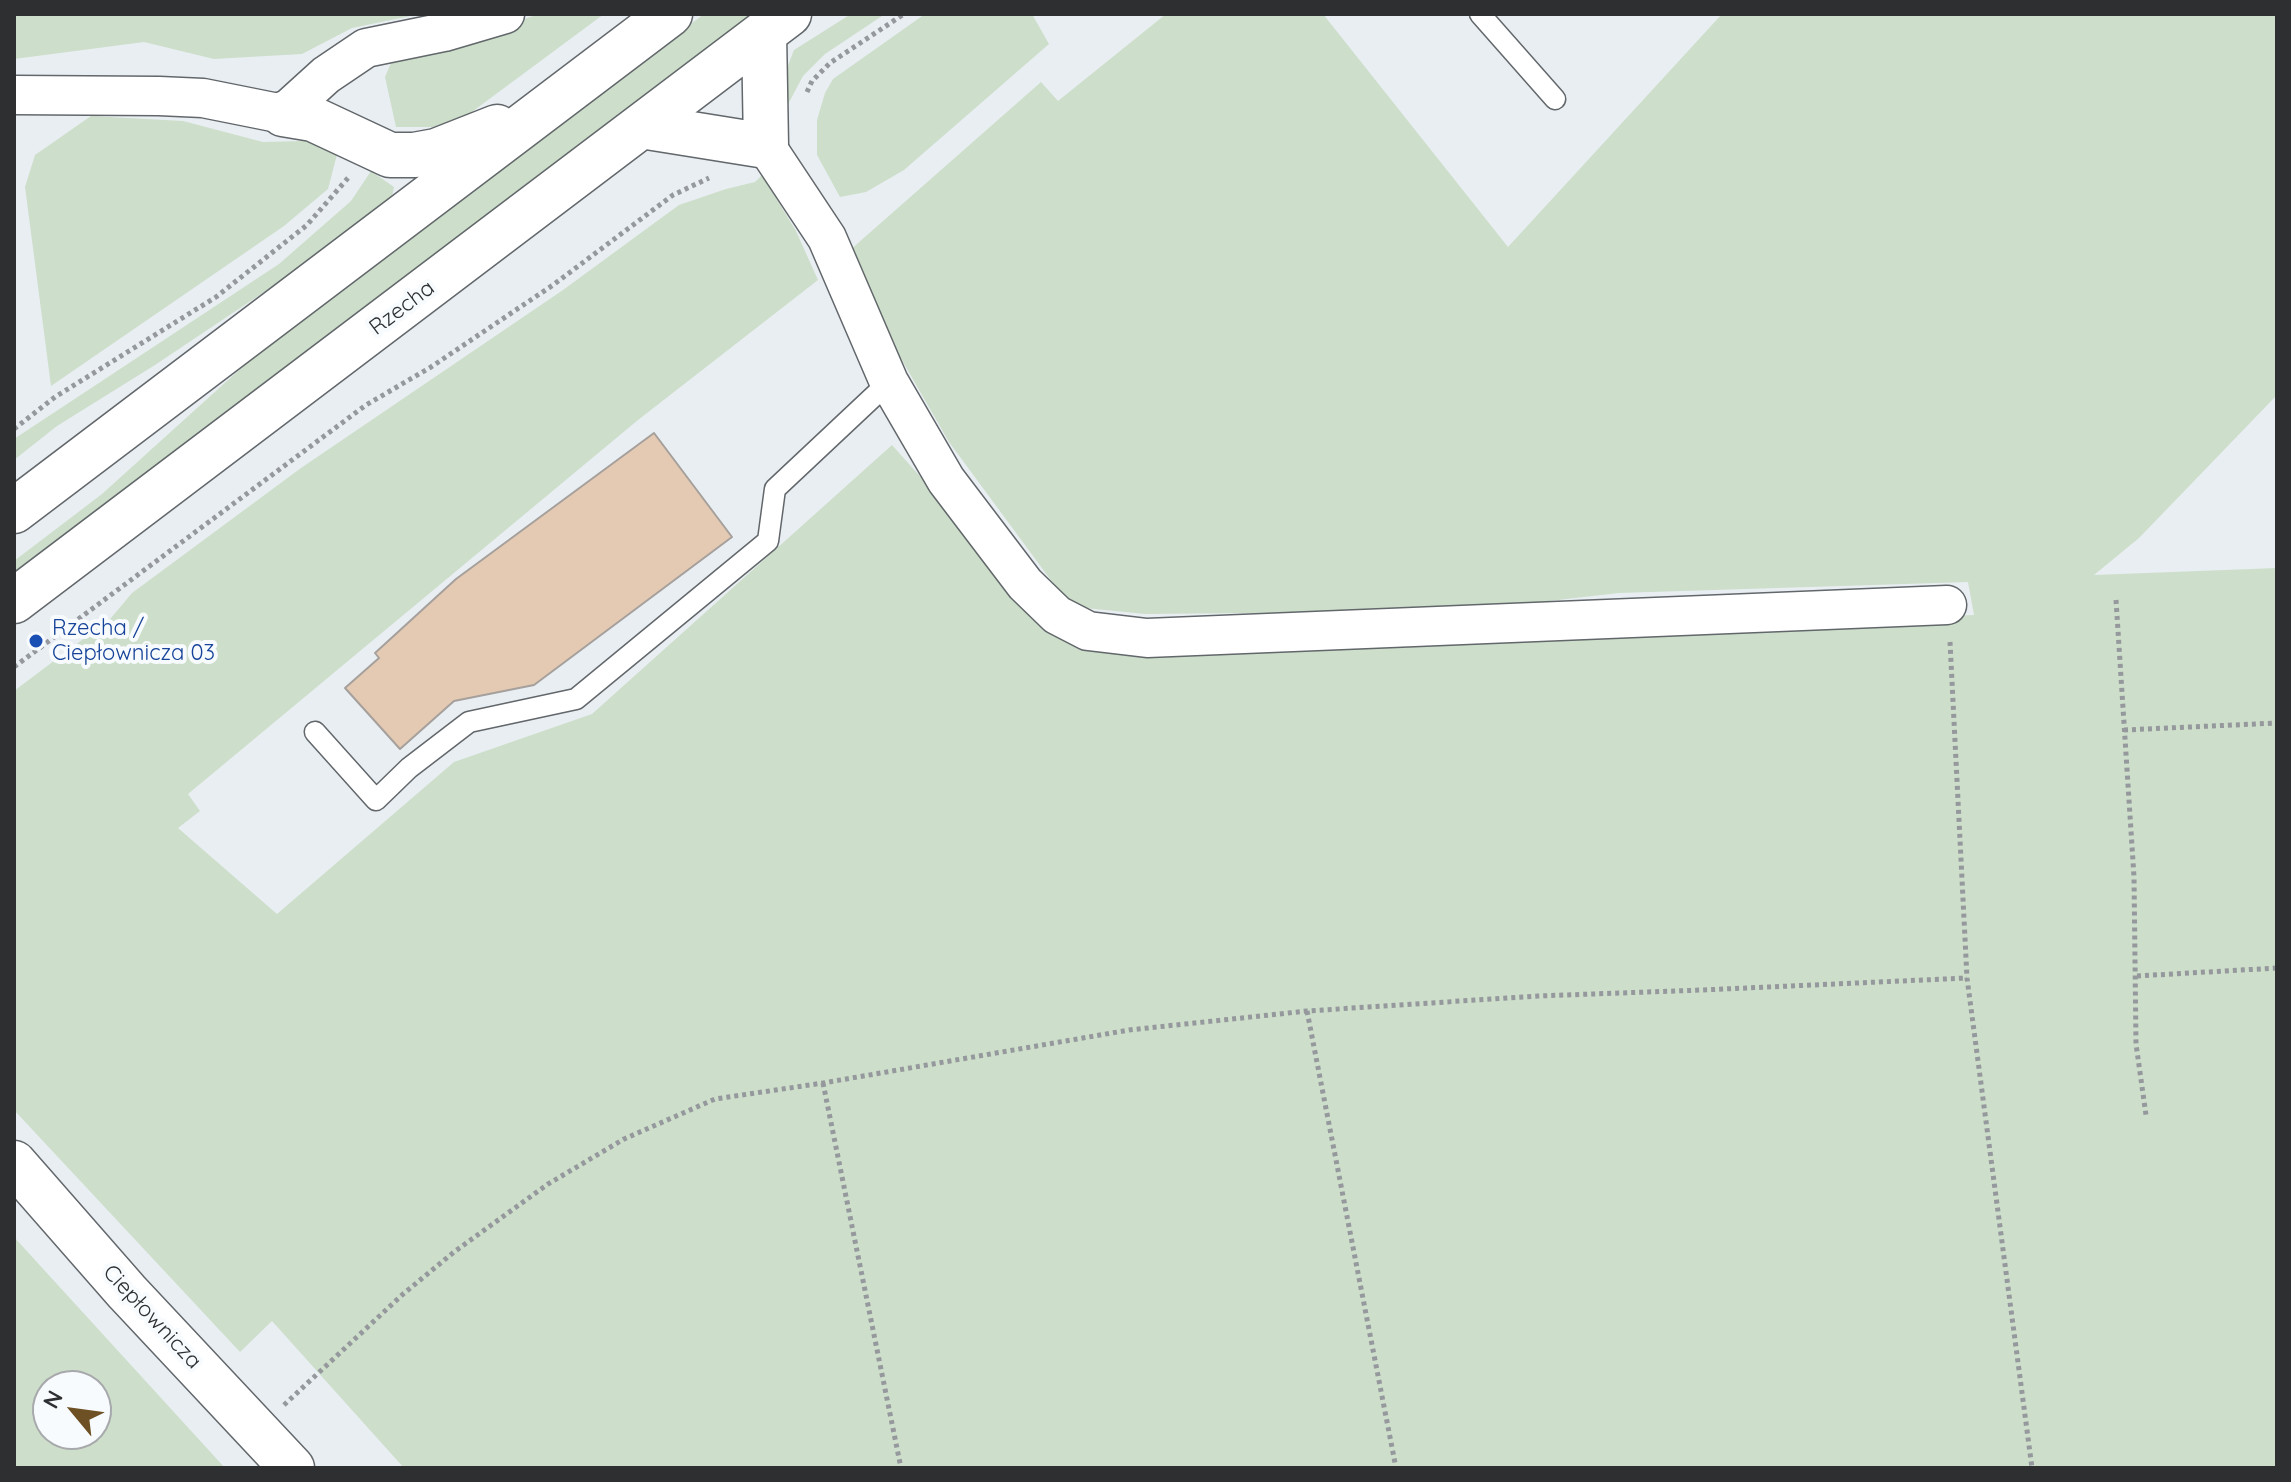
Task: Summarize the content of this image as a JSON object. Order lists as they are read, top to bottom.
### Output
{
  "streets": {
    "main road": ["Rzecha", "Ciepłownicza"]
  },
  "places": ["Rzecha / Ciepłownicza 03"],
  "north": "top left"
}
